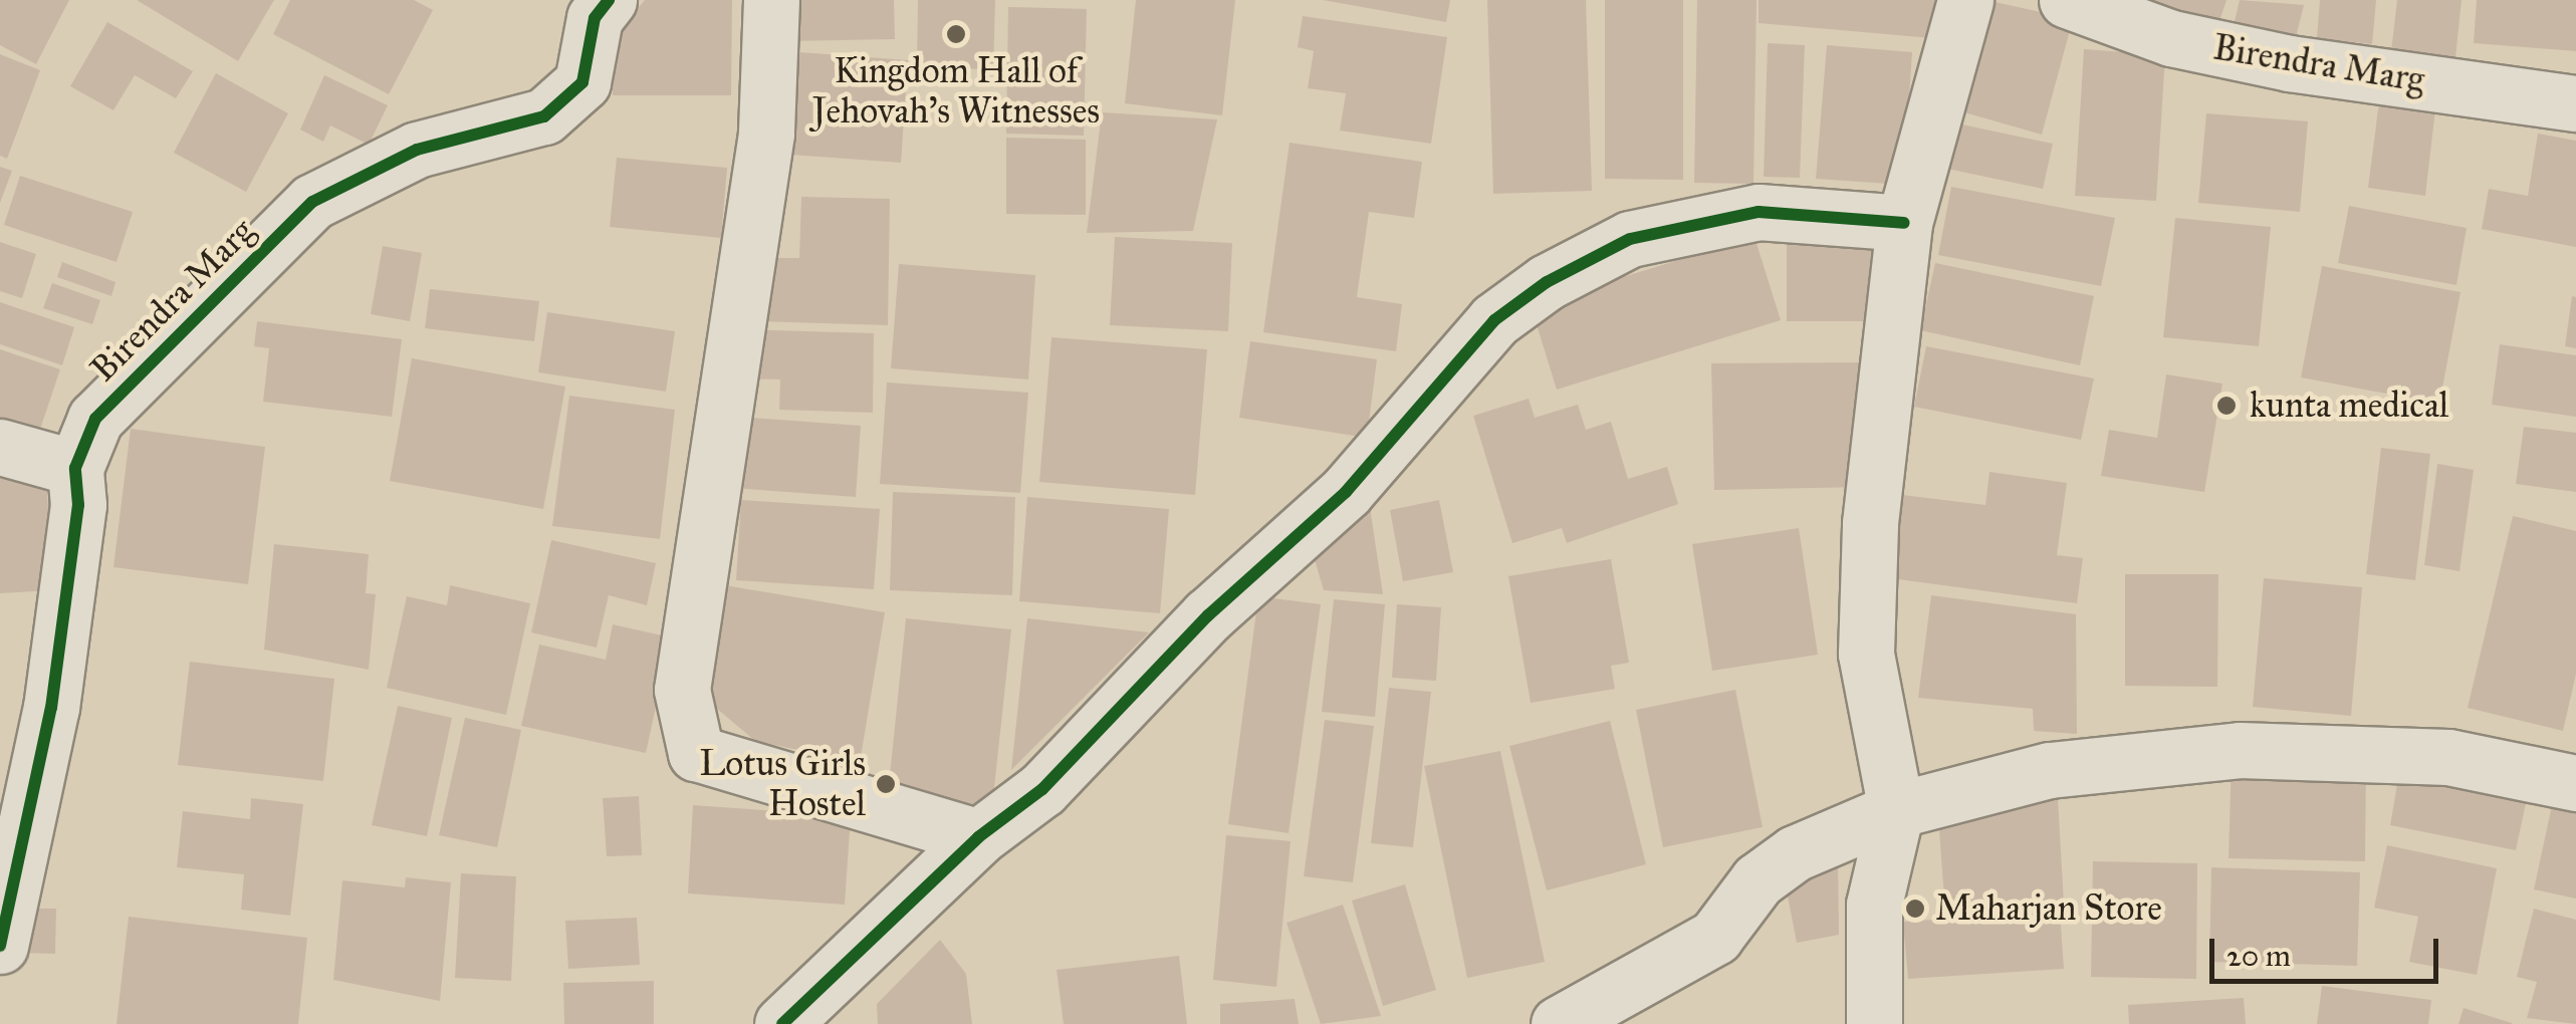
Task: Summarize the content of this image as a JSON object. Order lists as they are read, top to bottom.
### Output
{
  "streets": {
    "street": ["Birendra Marg"]
  },
  "places": [
    "Kingdom Hall of Jehovah's Witnesses",
    "kunta medical",
    "Lotus Girls Hostel",
    "Maharjan Store"
  ],
  "scale_bar": "20 m"
}
